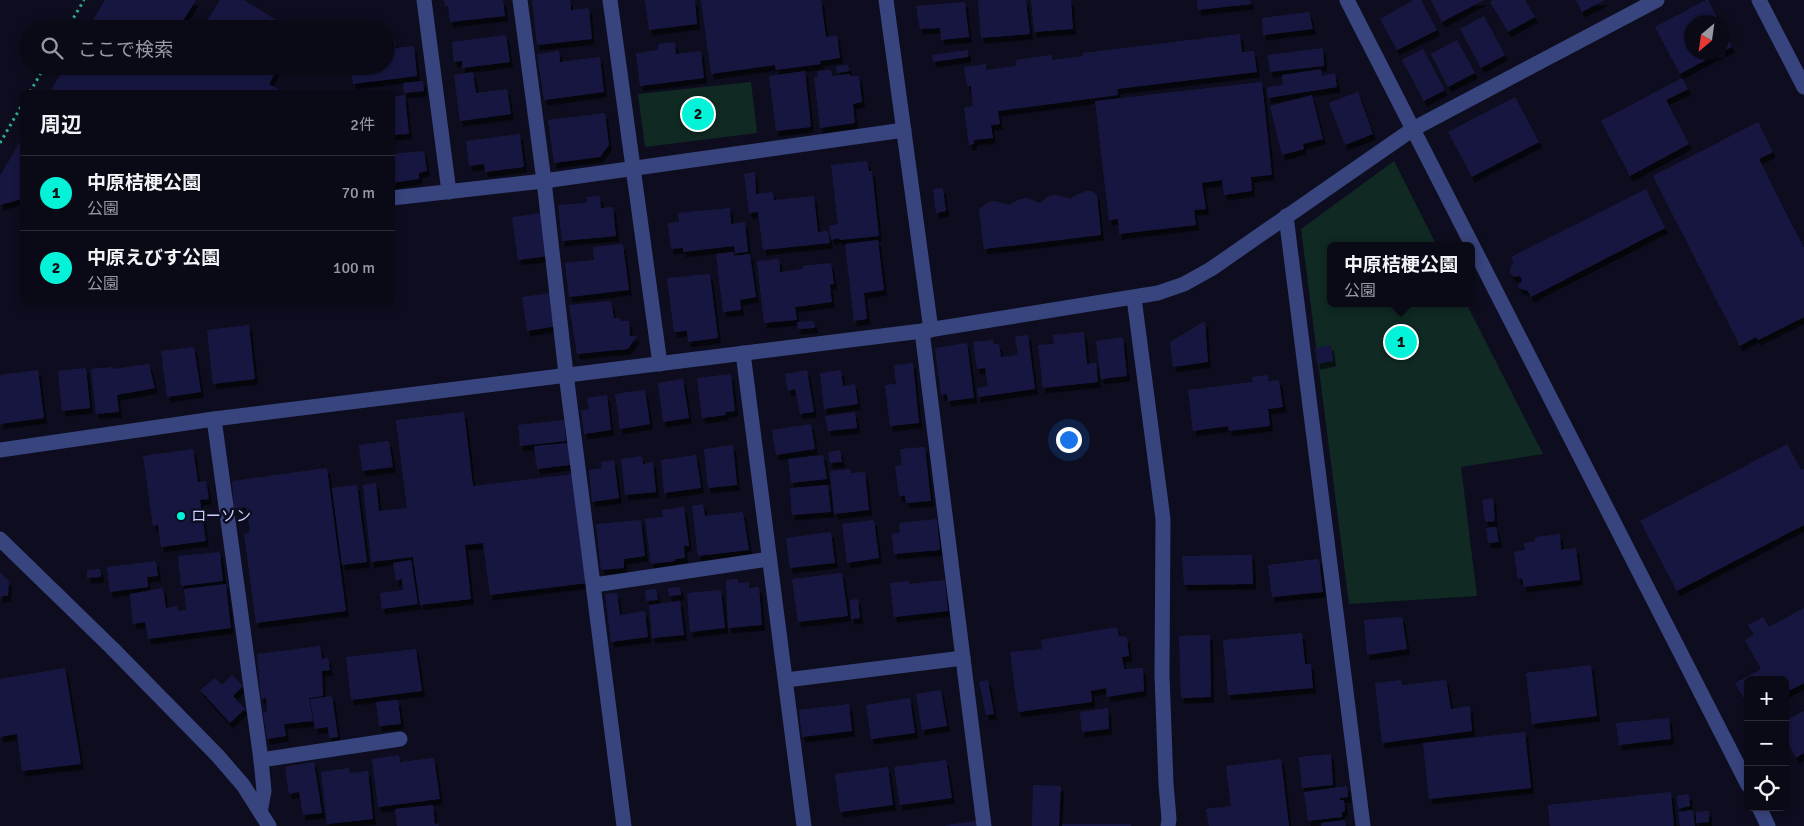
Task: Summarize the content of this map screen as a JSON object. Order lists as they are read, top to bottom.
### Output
{
  "places": ["ローソン"],
  "north": "bottom left",
  "page": {
    "search": "ここで検索",
    "heading": ["周辺", "2件"],
    "pins": ["2", "1"],
    "list": [
      {
        "mark": "1",
        "name": "中原桔梗公園",
        "note": "公園",
        "value": "70 m"
      },
      {
        "mark": "2",
        "name": "中原えびす公園",
        "note": "公園",
        "value": "100 m"
      }
    ],
    "popup": ["中原桔梗公園", "公園"],
    "map_buttons": ["+", "−"]
  }
}
